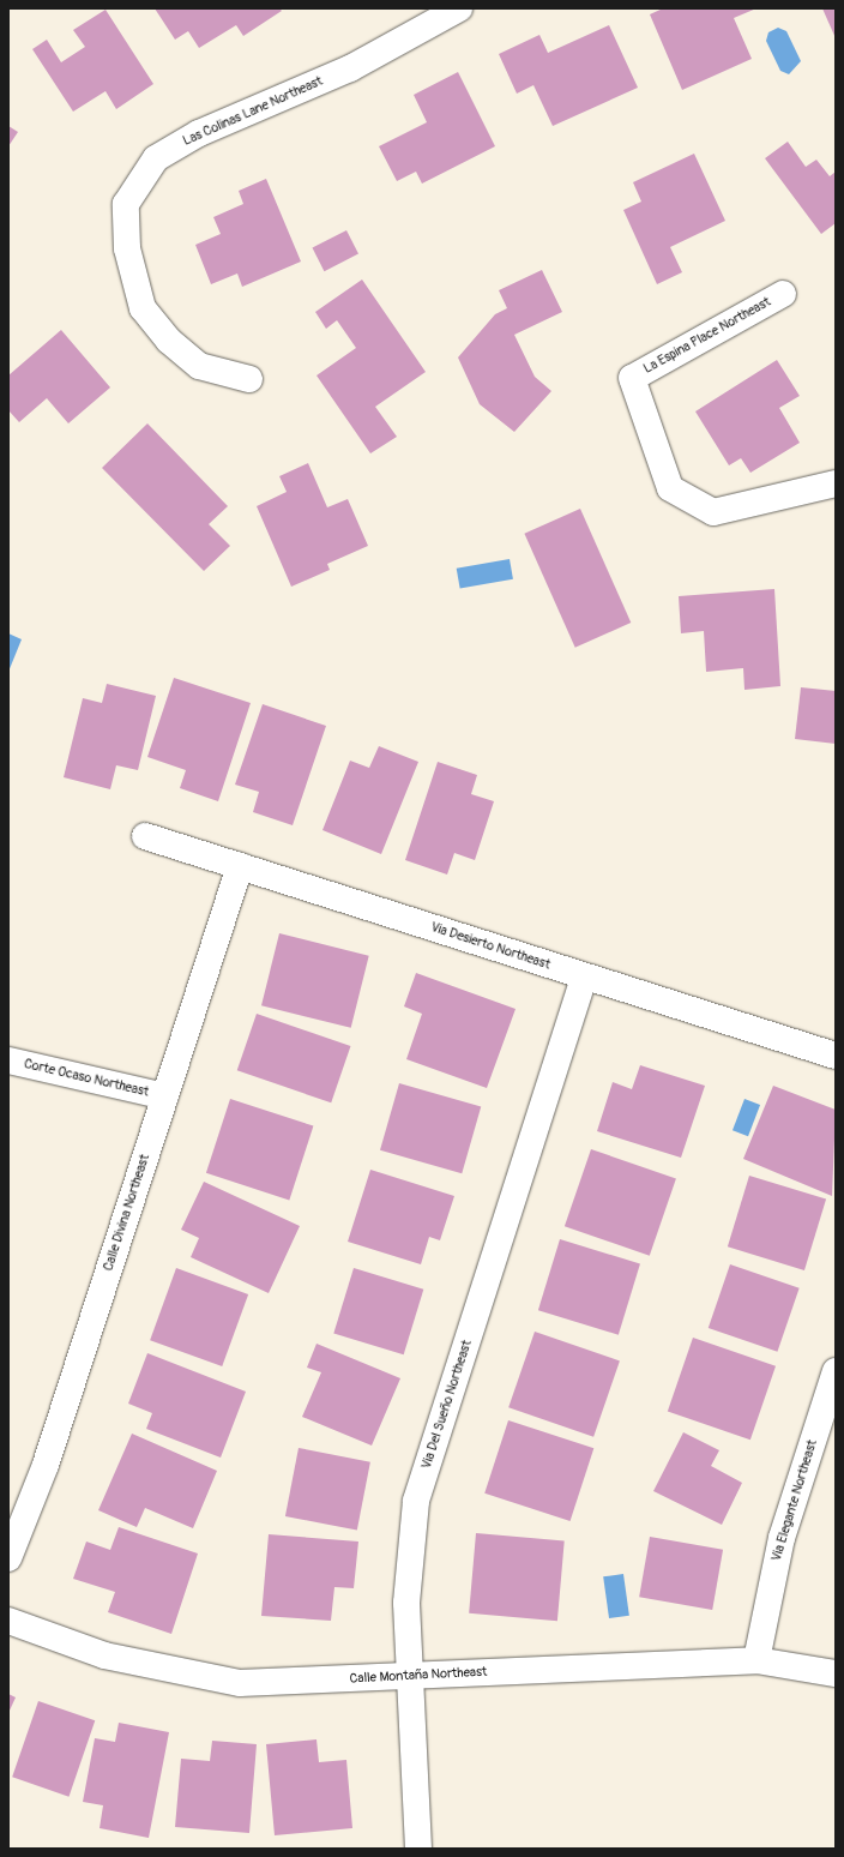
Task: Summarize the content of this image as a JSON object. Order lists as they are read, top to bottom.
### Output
{
  "streets": {
    "street": [
      "Las Colinas Lane Northeast",
      "La Espina Place Northeast",
      "Via Desierto Northeast",
      "Corte Ocaso Northeast",
      "Calle Divina Northeast",
      "Via Del Sueño Northeast",
      "Via Elegante Northeast",
      "Calle Montaña Northeast"
    ]
  },
  "crossings": [
    ["Via Desierto Northeast", "Calle Divina Northeast"],
    ["Via Desierto Northeast", "Via Del Sueño Northeast"],
    ["Corte Ocaso Northeast", "Calle Divina Northeast"],
    ["Via Del Sueño Northeast", "Calle Montaña Northeast"],
    ["Via Elegante Northeast", "Calle Montaña Northeast"]
  ]
}
